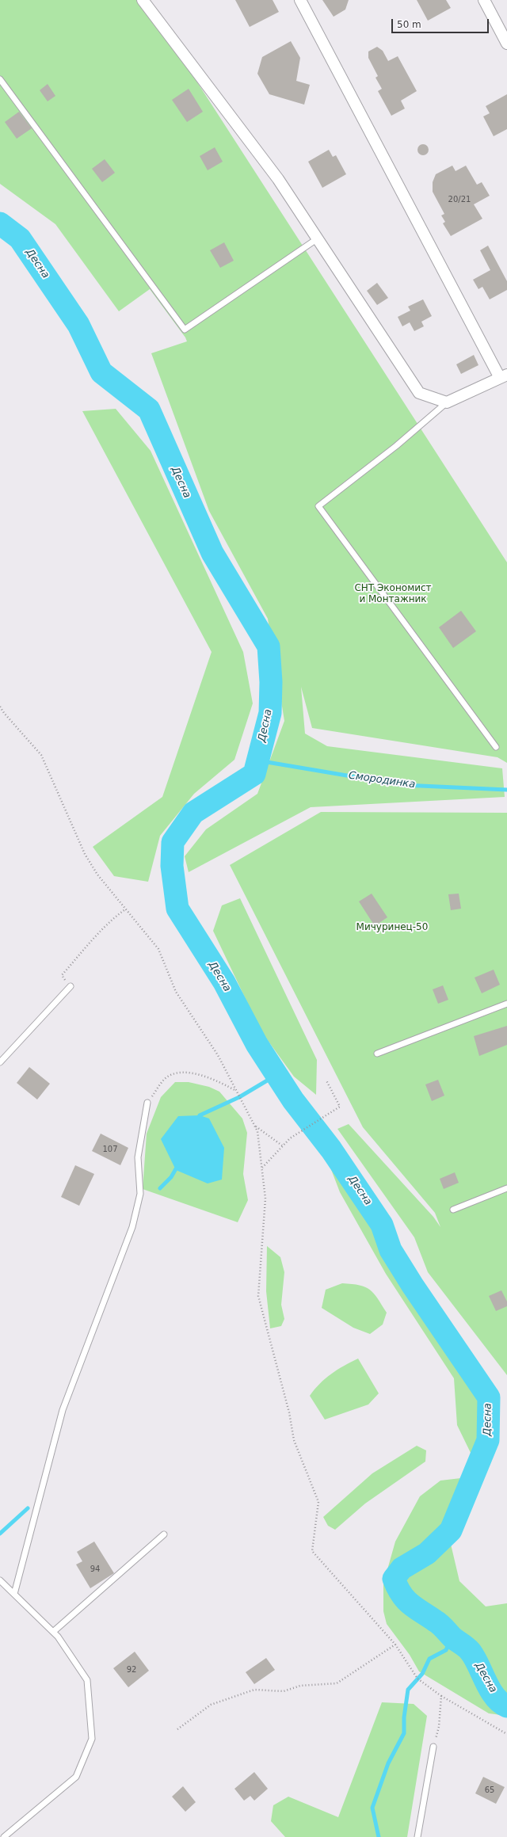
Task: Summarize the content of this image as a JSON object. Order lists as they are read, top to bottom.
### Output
{
  "water": ["Десна", "Смородинка"],
  "parks": ["СНТ Экономист и Монтажник", "Мичуринец-50"],
  "house_numbers": [
    "20/21",
    "107",
    "94",
    "92",
    "65"
  ],
  "scale_bar": "50 m"
}
